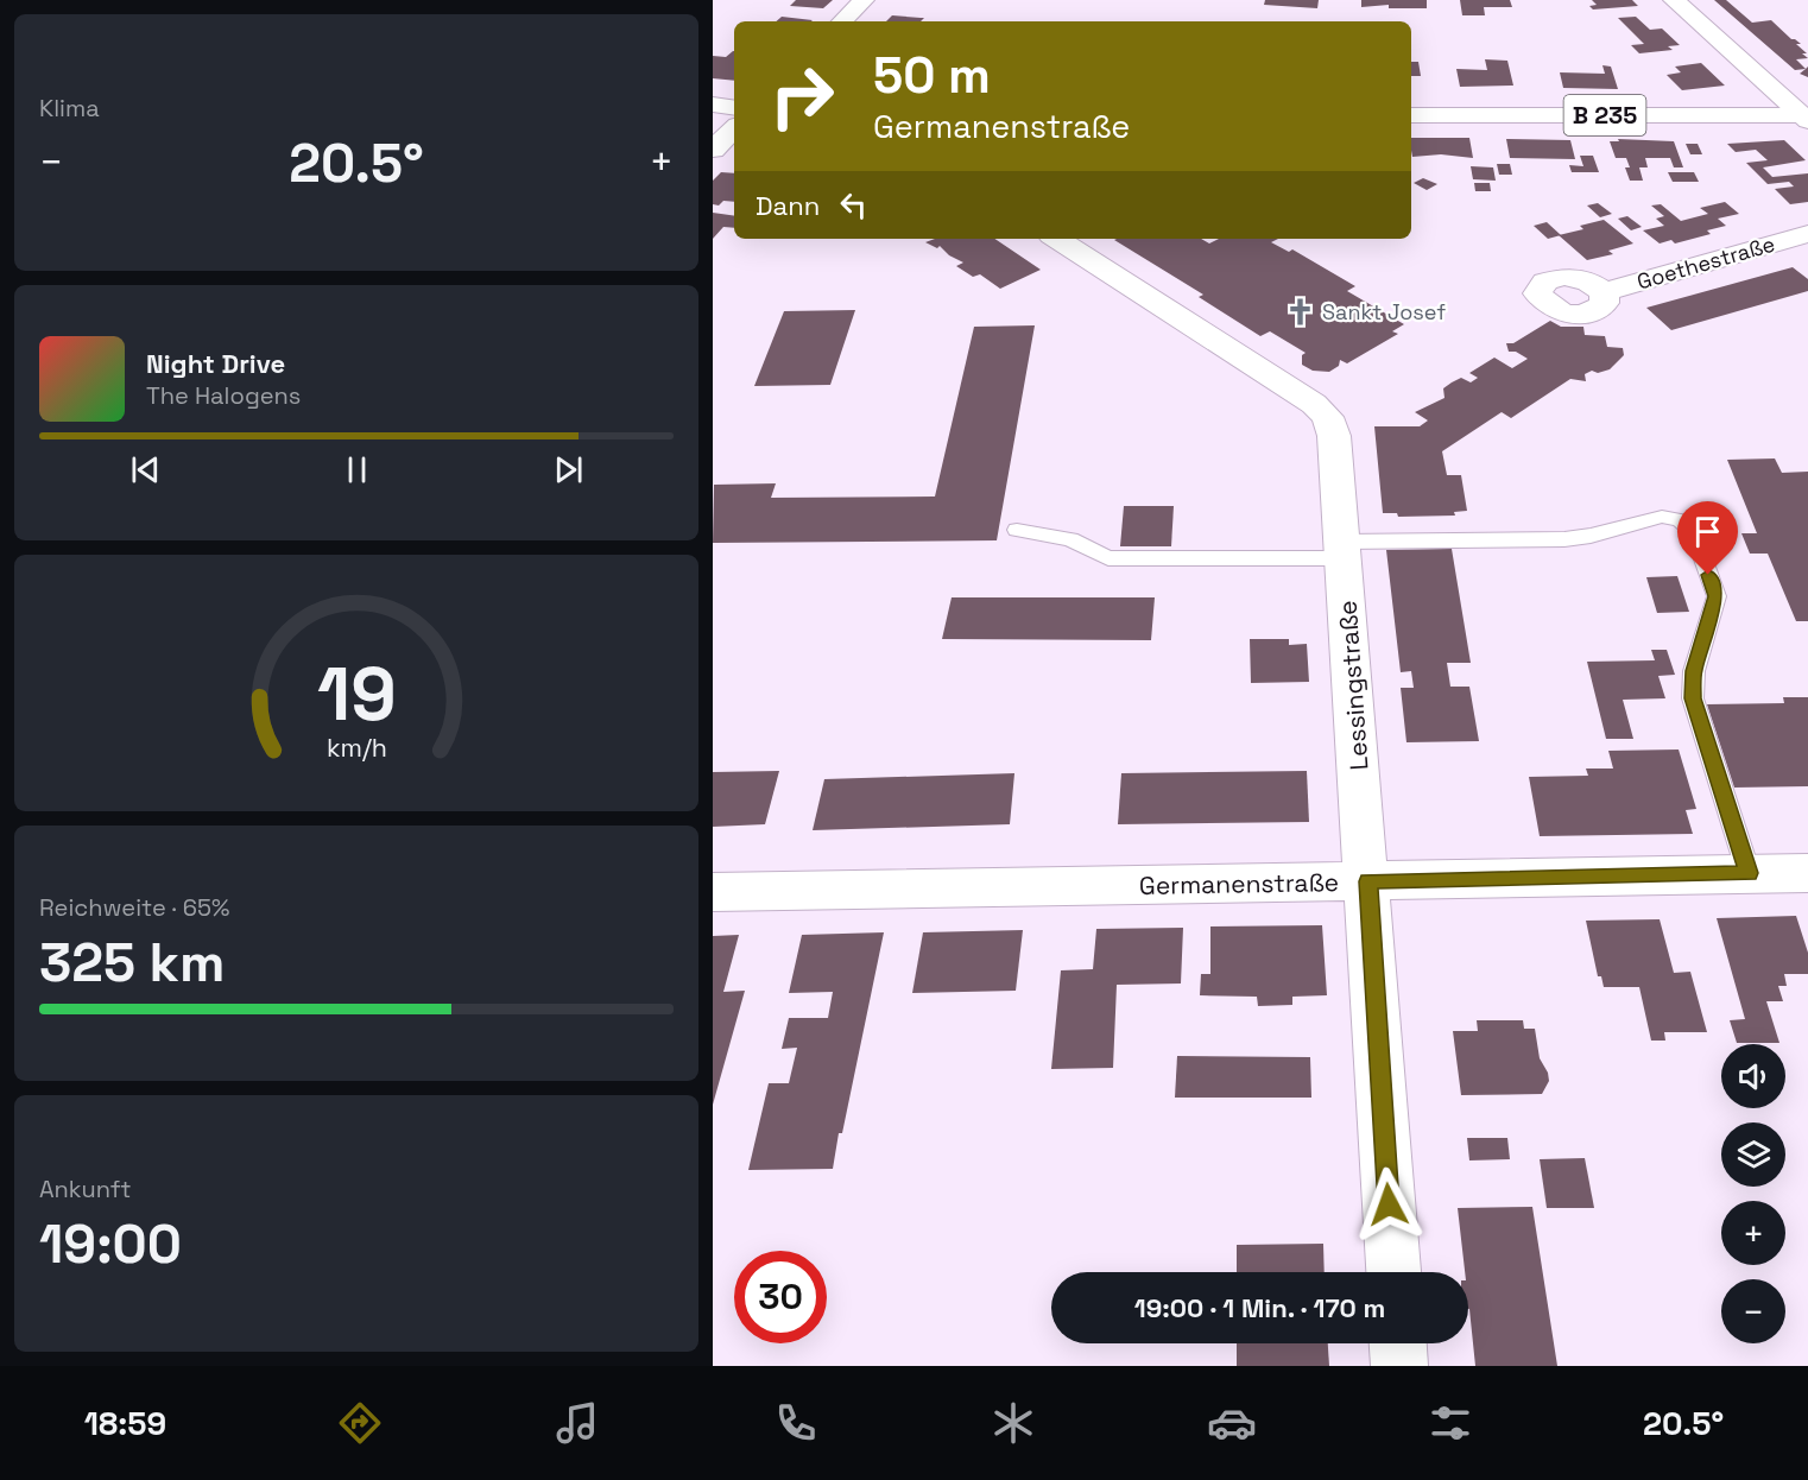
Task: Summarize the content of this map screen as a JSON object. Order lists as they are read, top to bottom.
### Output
{
  "streets": {
    "street": [
      "B 235",
      "Goethestraße",
      "Lessingstraße",
      "Germanenstraße"
    ]
  },
  "crossings": [
    ["Lessingstraße", "Germanenstraße"]
  ],
  "places": {
    "church": ["Sankt Josef"]
  },
  "page": {
    "tile": [
      "Klima",
      ["Reichweite · 65%", "325 km"],
      ["Ankunft", "19:00"]
    ],
    "turn": ["50 m", "Germanenstraße"],
    "heat": ["−", "20.5°", "+"],
    "then": "Dann",
    "song": ["Night Drive", "The Halogens"],
    "map_buttons": ["+", "−"],
    "limit": "30",
    "trip": "19:00 · 1 Min. · 170 m",
    "tabs": ["18:59", "20.5°"],
    "gauge": ["19", "km/h"]
  }
}
